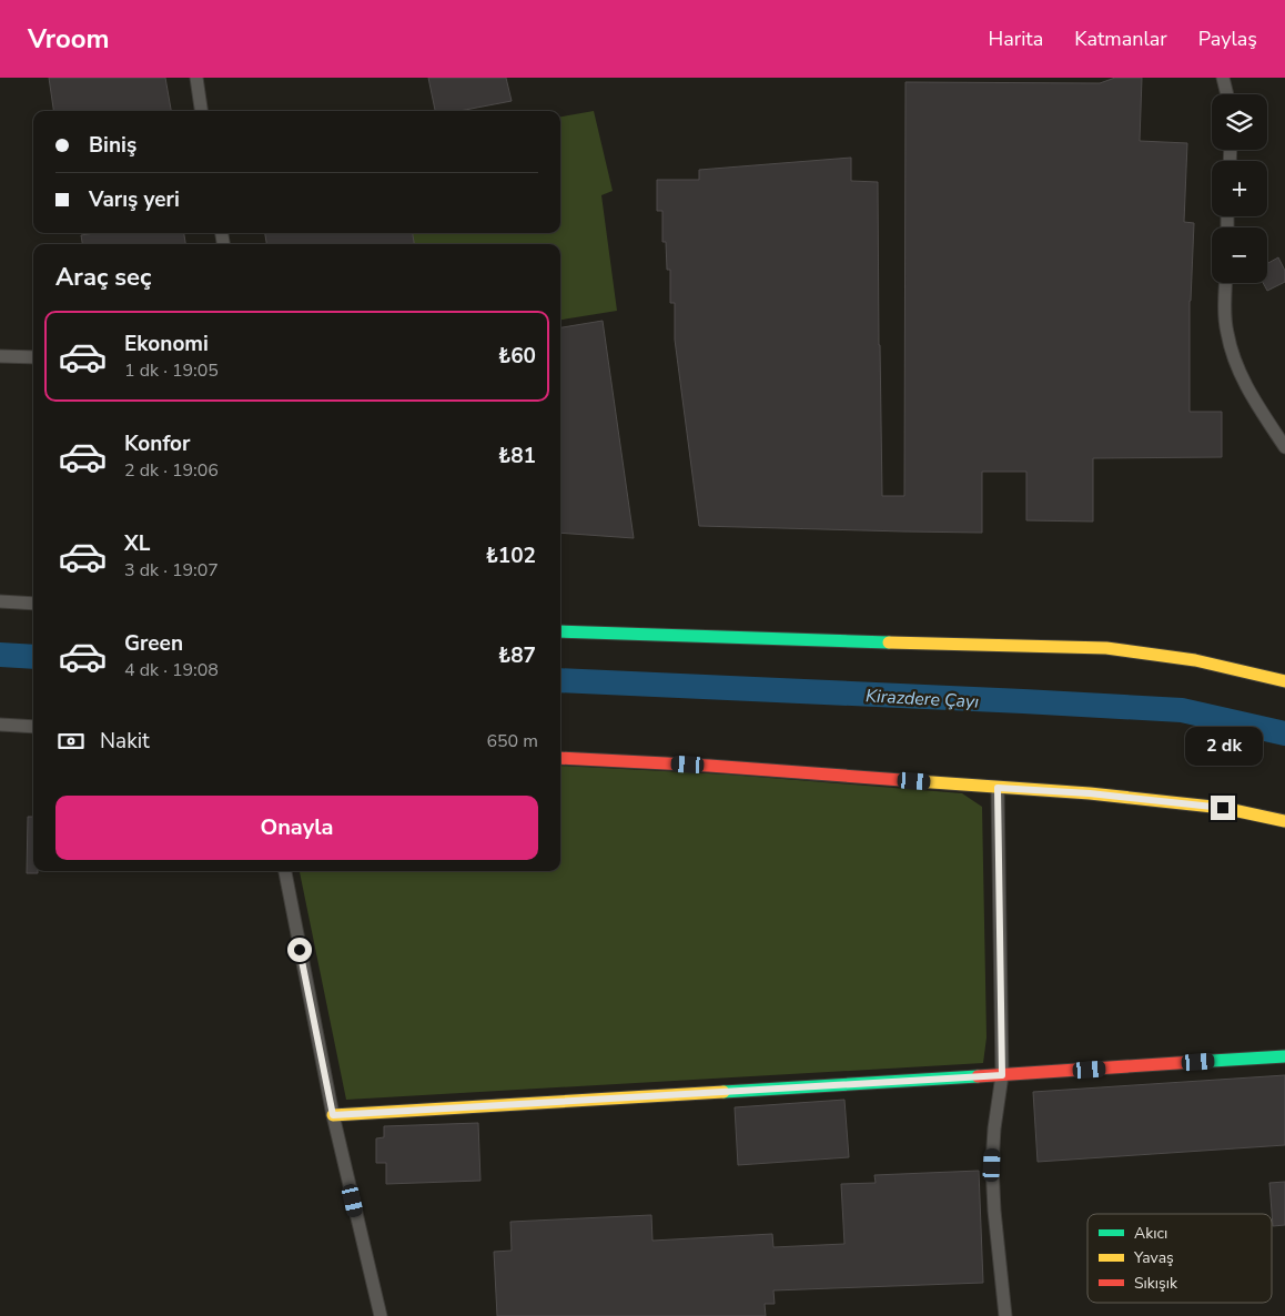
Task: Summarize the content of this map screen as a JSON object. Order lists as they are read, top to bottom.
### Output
{
  "water": ["Kirazdere Çayı"],
  "legend": ["Akıcı", "Yavaş", "Sıkışık"],
  "page": {
    "header": "Vroom",
    "nav": ["Harita", "Katmanlar", "Paylaş"],
    "map_buttons": ["+", "−"],
    "banner": ["Biniş", "Varış yeri"],
    "heading": "Araç seç",
    "list": [
      {
        "name": "Ekonomi",
        "note": "1 dk · 19:05",
        "value": "₺60"
      },
      {
        "name": "Konfor",
        "note": "2 dk · 19:06",
        "value": "₺81"
      },
      {
        "name": "XL",
        "note": "3 dk · 19:07",
        "value": "₺102"
      },
      {
        "name": "Green",
        "note": "4 dk · 19:08",
        "value": "₺87"
      }
    ],
    "pay": ["Nakit", "650 m"],
    "bubble": "2 dk",
    "buttons": "Onayla"
  }
}
